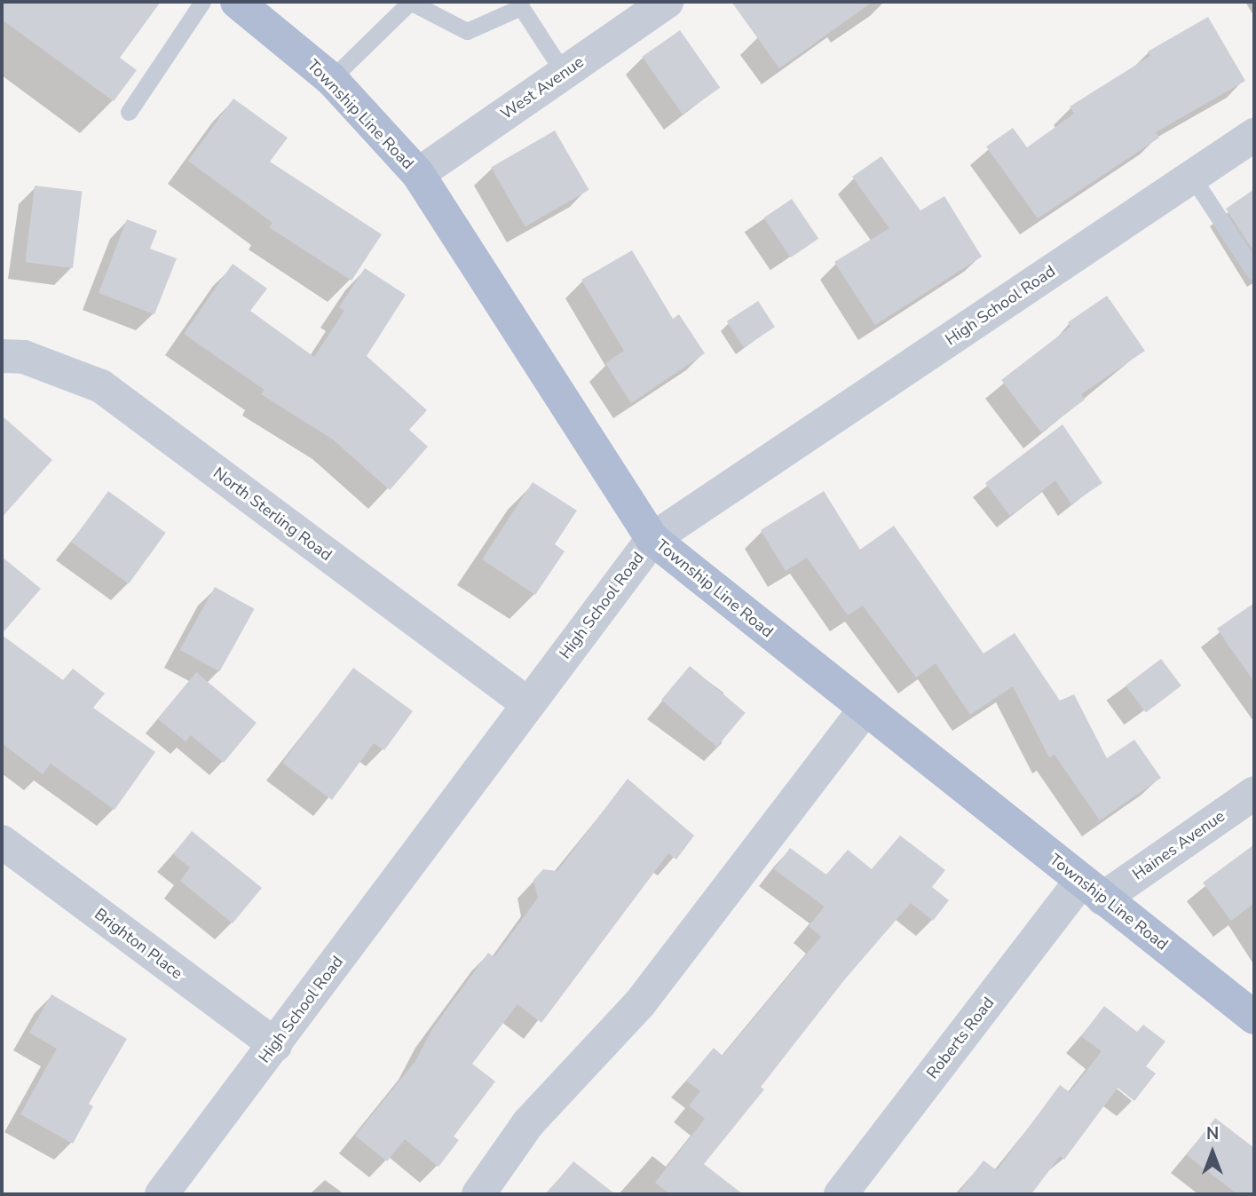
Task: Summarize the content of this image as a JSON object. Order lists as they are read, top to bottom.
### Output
{
  "streets": {
    "main road": ["Township Line Road"],
    "street": [
      "West Avenue",
      "High School Road",
      "North Sterling Road",
      "Haines Avenue",
      "Brighton Place",
      "Roberts Road"
    ]
  },
  "crossings": [
    ["West Avenue", "Township Line Road"],
    ["Township Line Road", "High School Road"],
    ["Township Line Road", "Haines Avenue"],
    ["Township Line Road", "Roberts Road"],
    ["High School Road", "North Sterling Road"],
    ["High School Road", "Brighton Place"],
    ["Haines Avenue", "Roberts Road"]
  ],
  "north": "top"
}
